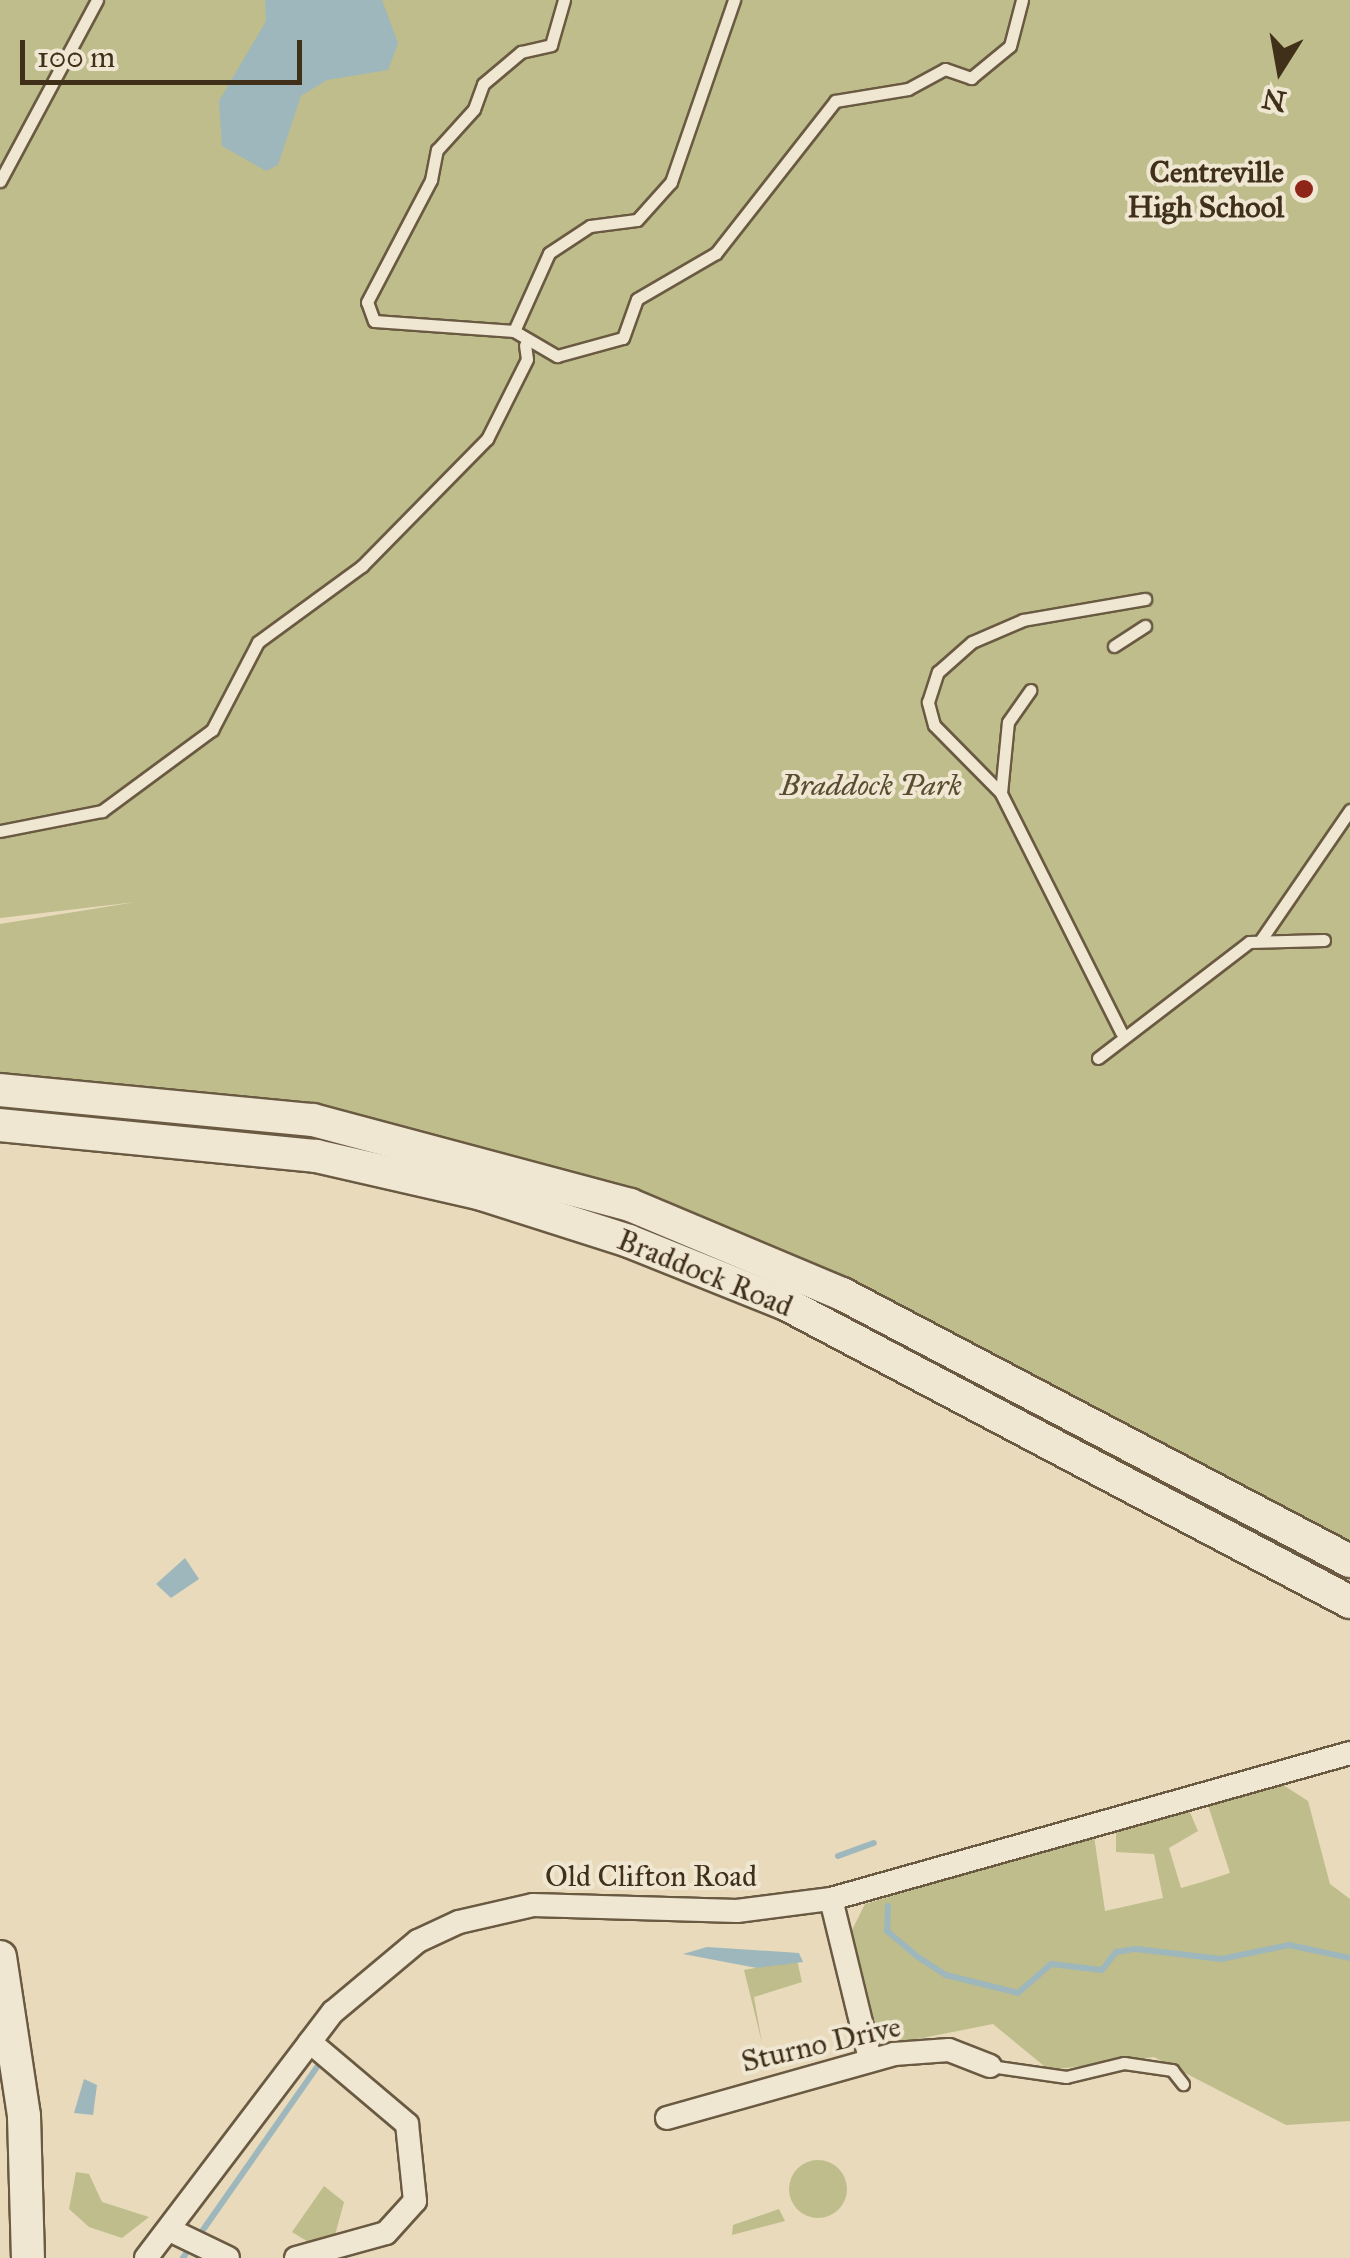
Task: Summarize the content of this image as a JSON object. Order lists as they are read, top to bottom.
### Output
{
  "streets": {
    "main road": ["Braddock Road"],
    "street": ["Old Clifton Road", "Sturno Drive"]
  },
  "parks": ["Braddock Park"],
  "places": ["Centreville High School"],
  "scale_bar": "100 m",
  "north": "bottom"
}
